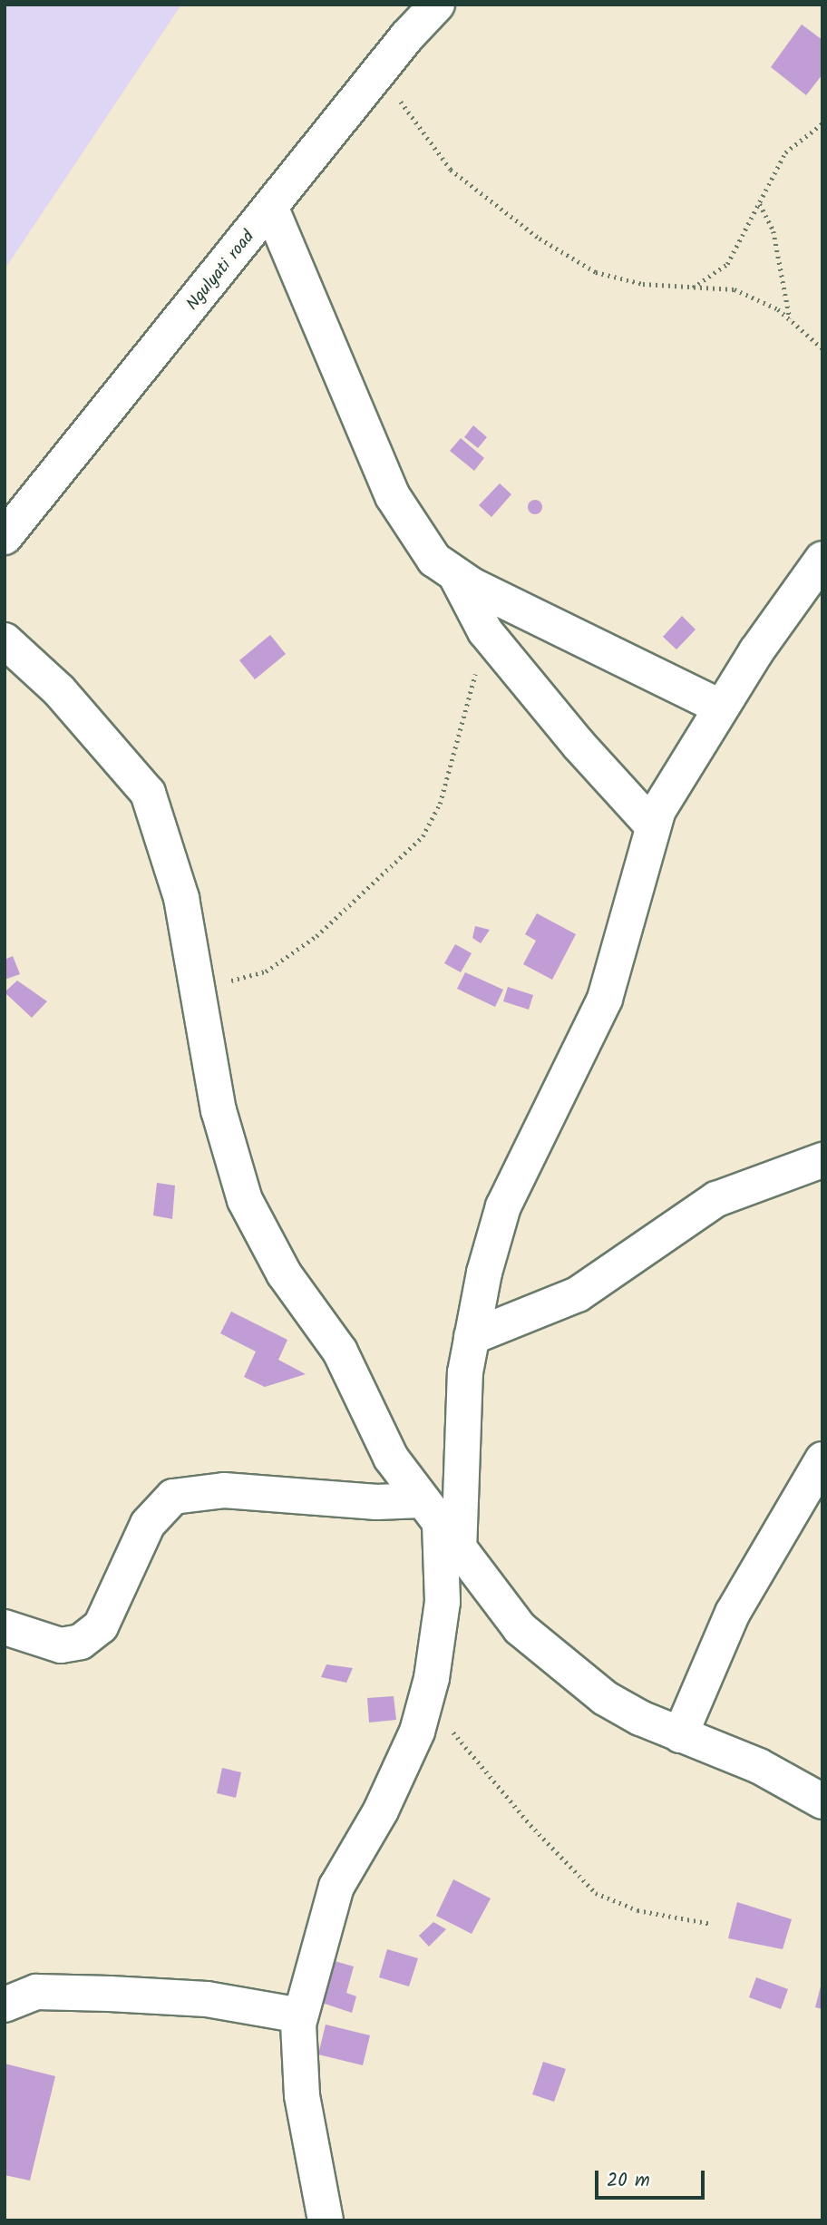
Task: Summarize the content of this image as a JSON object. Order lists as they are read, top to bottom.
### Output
{
  "streets": {
    "street": ["Ngulyati road"]
  },
  "scale_bar": "20 m"
}
